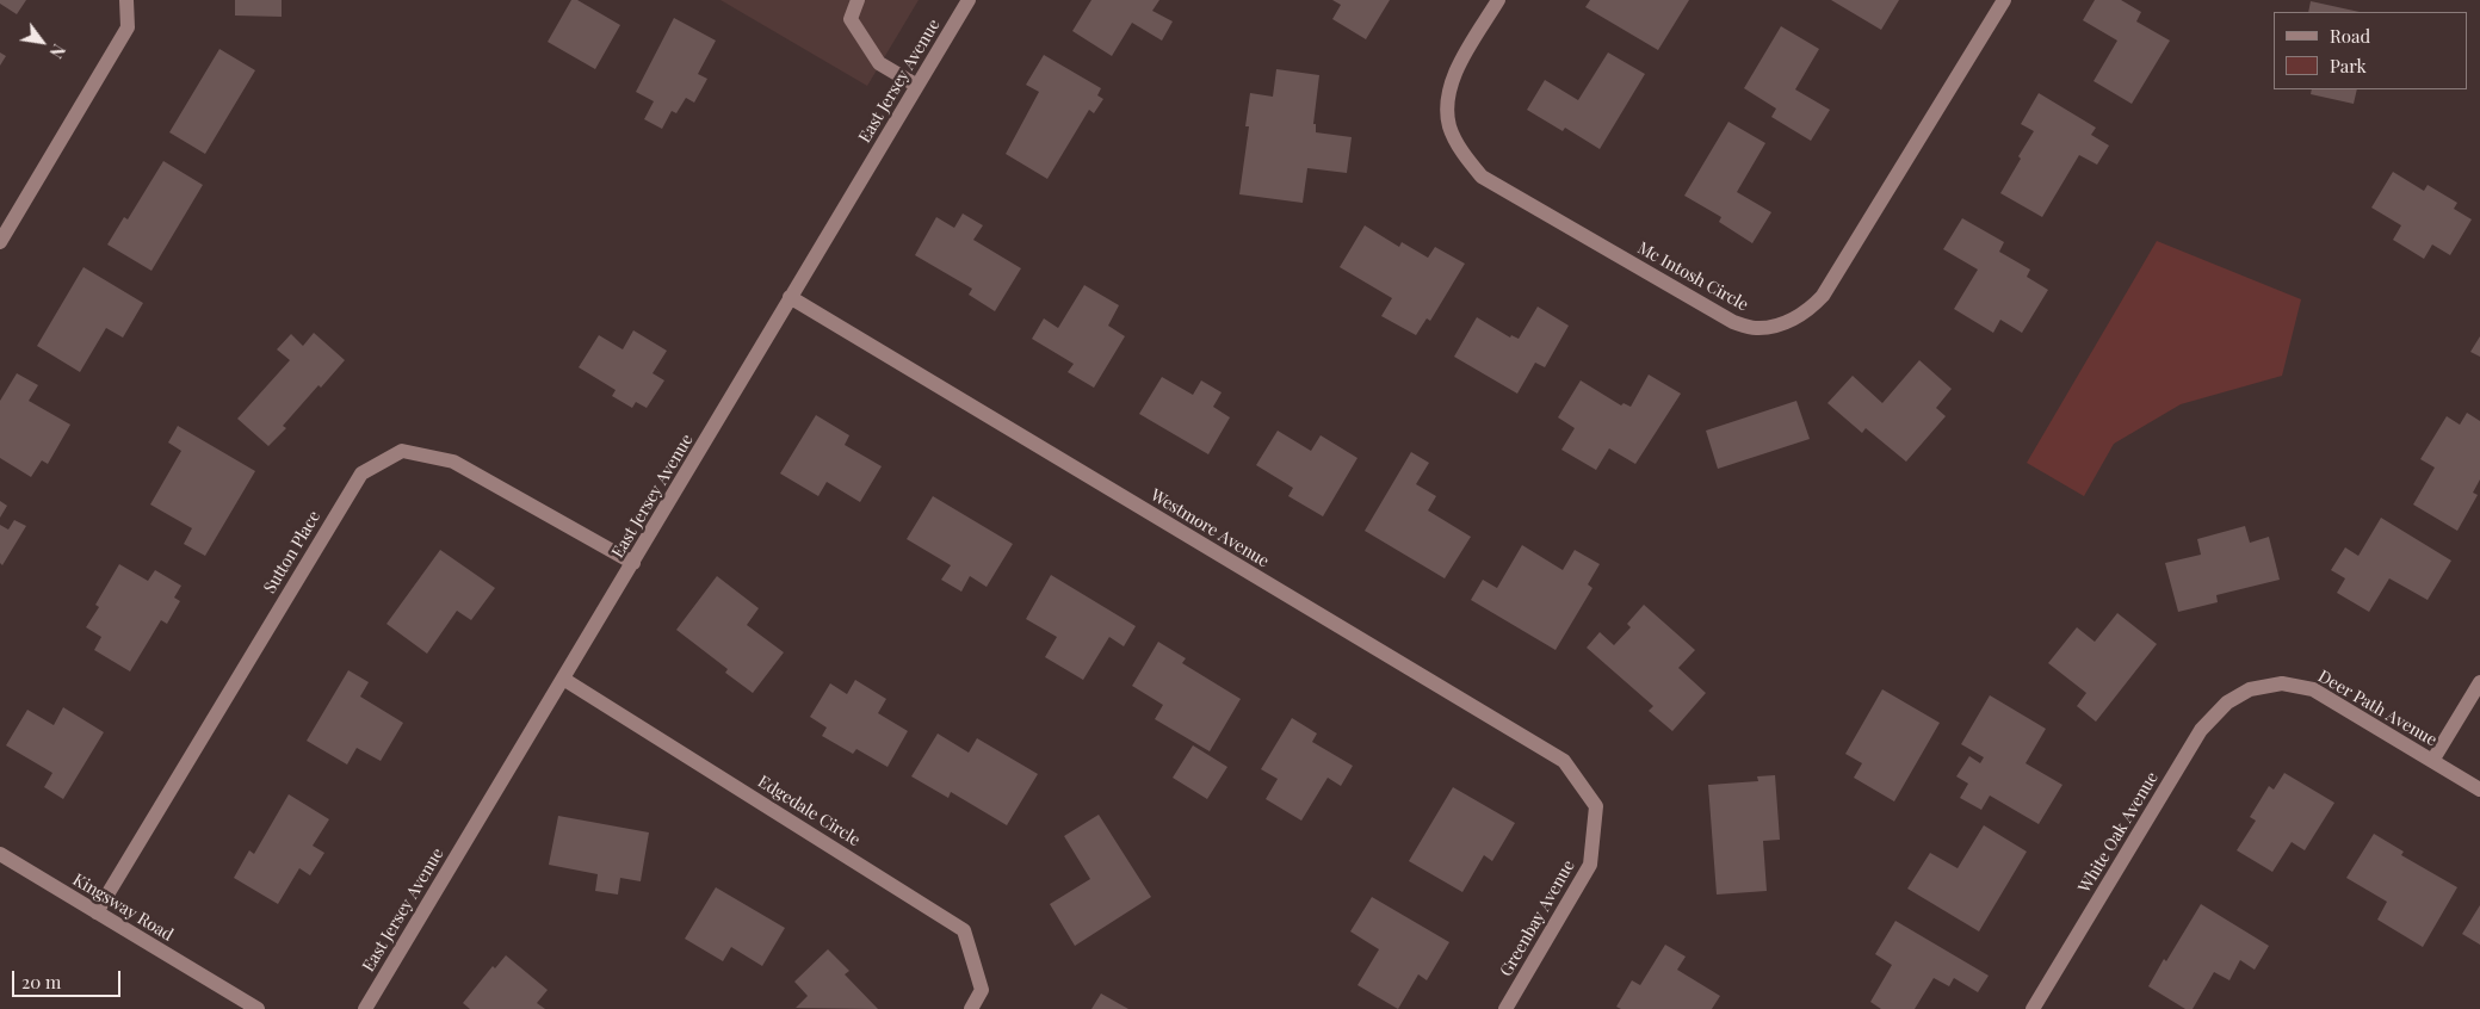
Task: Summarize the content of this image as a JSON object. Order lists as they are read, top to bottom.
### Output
{
  "streets": {
    "street": [
      "East Jersey Avenue",
      "Mc Intosh Circle",
      "Westmore Avenue",
      "Sutton Place",
      "Deer Path Avenue",
      "Edgedale Circle",
      "White Oak Avenue",
      "Kingsway Road",
      "Greenbay Avenue"
    ]
  },
  "crossings": [
    ["East Jersey Avenue", "Westmore Avenue"],
    ["East Jersey Avenue", "Sutton Place"],
    ["East Jersey Avenue", "Edgedale Circle"],
    ["Westmore Avenue", "Greenbay Avenue"],
    ["Sutton Place", "Kingsway Road"],
    ["Deer Path Avenue", "White Oak Avenue"]
  ],
  "legend": ["Road", "Park"],
  "scale_bar": "20 m",
  "north": "bottom right"
}
